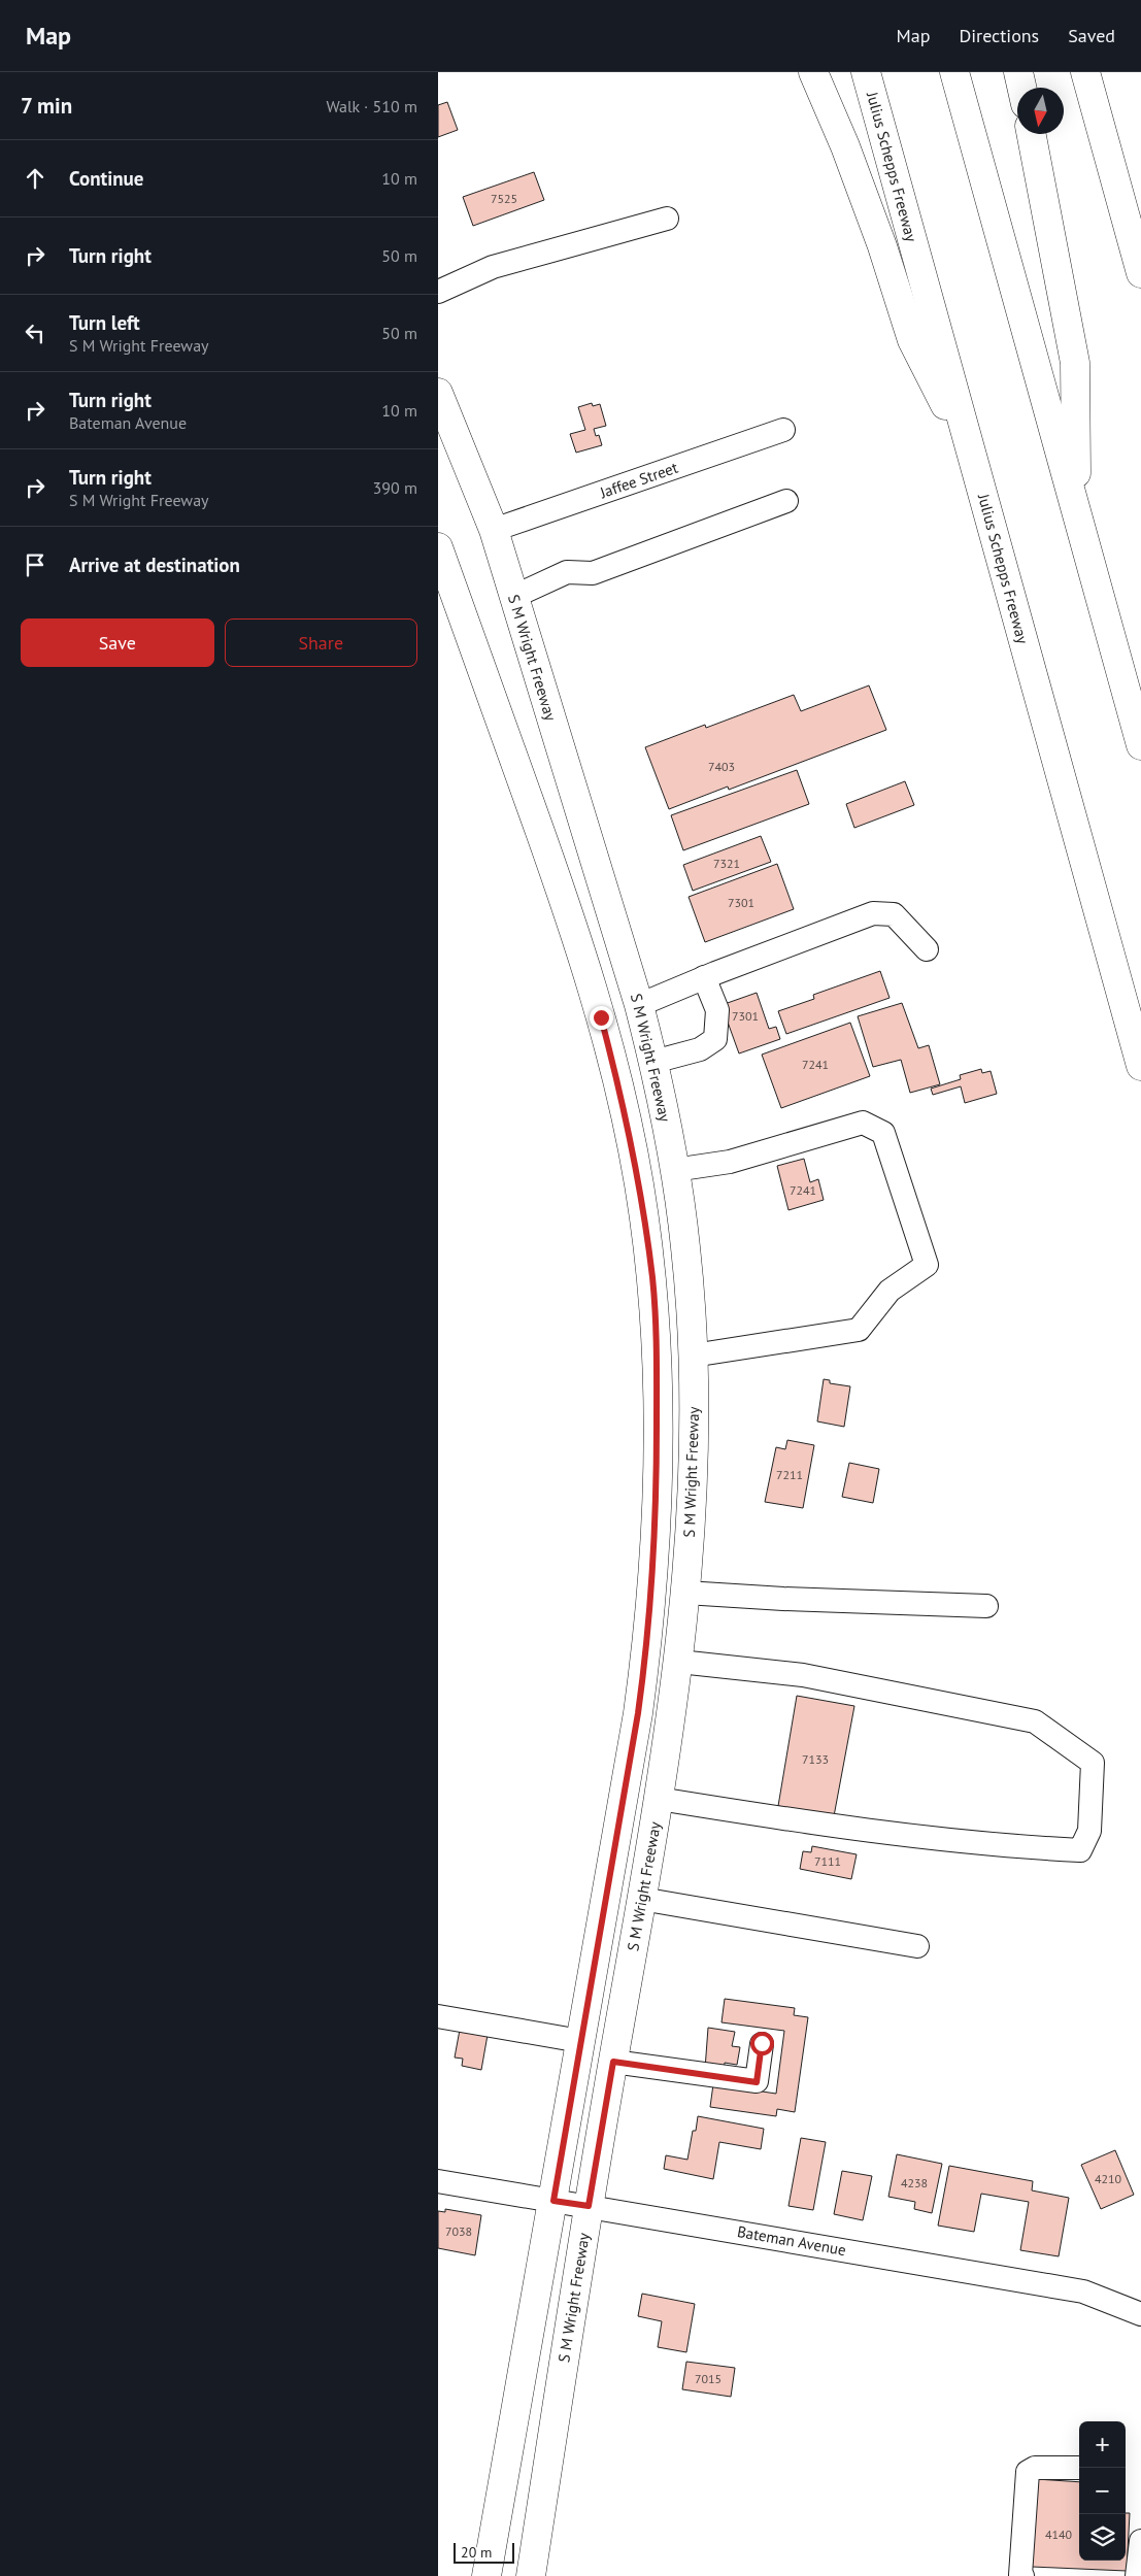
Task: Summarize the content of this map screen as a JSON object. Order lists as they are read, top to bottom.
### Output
{
  "streets": {
    "main road": ["Julius Schepps Freeway", "S M Wright Freeway"],
    "street": ["Jaffee Street", "Bateman Avenue"]
  },
  "crossings": [
    ["Jaffee Street", "S M Wright Freeway"],
    ["S M Wright Freeway", "Bateman Avenue"]
  ],
  "house_numbers": [
    "7525",
    "7403",
    "7321",
    "7301",
    "7301",
    "7241",
    "7241",
    "7211",
    "7133",
    "7111",
    "4210",
    "4238",
    "7038",
    "7015",
    "4140"
  ],
  "scale_bar": "20 m",
  "north": "bottom",
  "page": {
    "header": "Map",
    "nav": ["Map", "Directions", "Saved"],
    "heading": ["7 min", "Walk · 510 m"],
    "list": [
      ["Continue", "10 m"],
      ["Turn right", "50 m"],
      ["Turn left", "S M Wright Freeway", "50 m"],
      ["Turn right", "Bateman Avenue", "10 m"],
      ["Turn right", "S M Wright Freeway", "390 m"],
      "Arrive at destination"
    ],
    "buttons": ["Save", "Share"],
    "map_buttons": ["+", "−"],
    "scale": "20 m"
  }
}
